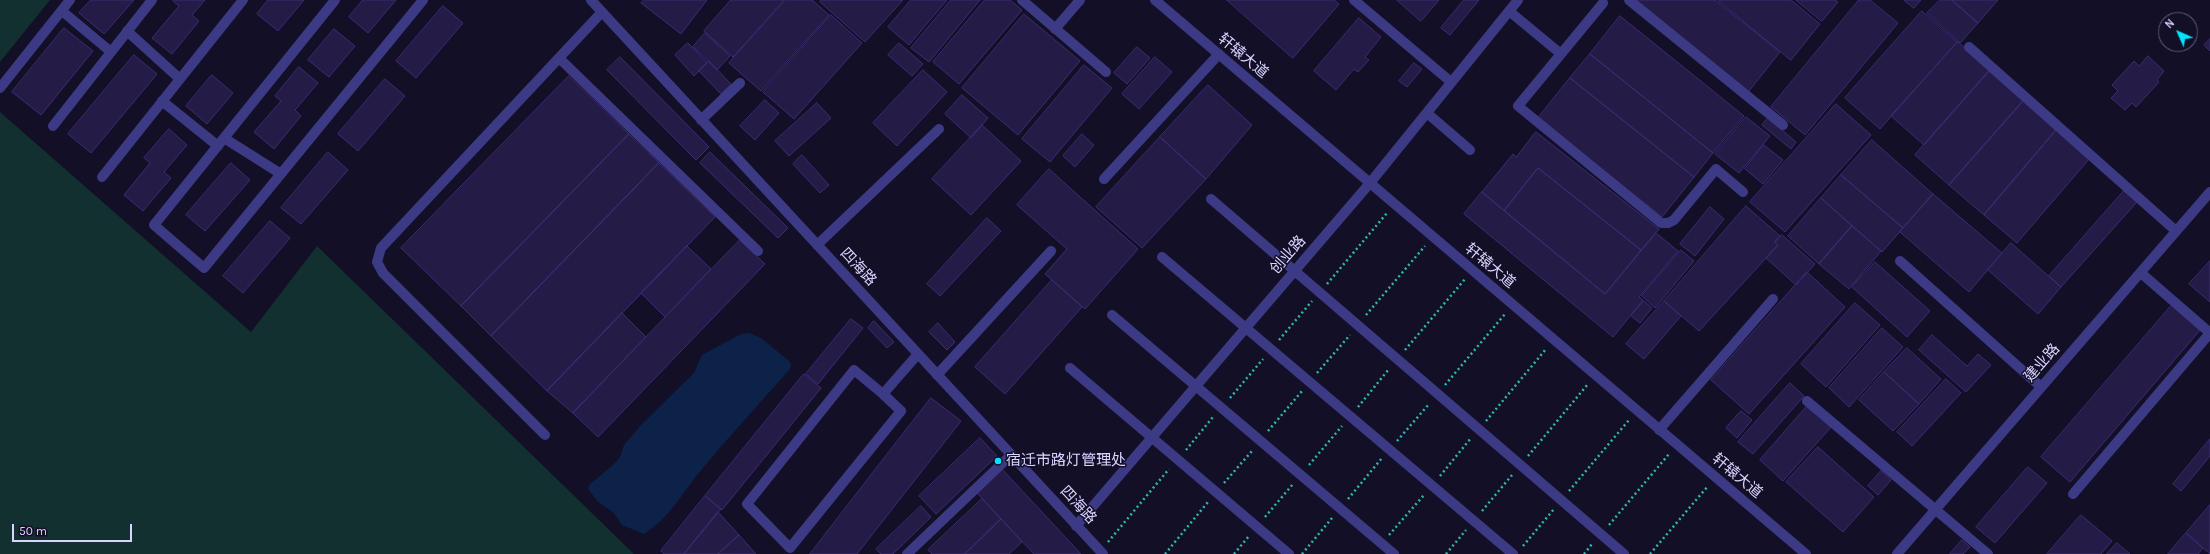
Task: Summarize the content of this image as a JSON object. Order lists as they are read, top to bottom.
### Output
{
  "streets": {
    "street": [
      "轩辕大道",
      "创业路",
      "四海路",
      "建业路"
    ]
  },
  "crossings": [
    ["轩辕大道", "创业路"],
    ["创业路", "四海路"]
  ],
  "places": ["宿迁市路灯管理处"],
  "scale_bar": "50 m",
  "north": "top left"
}
